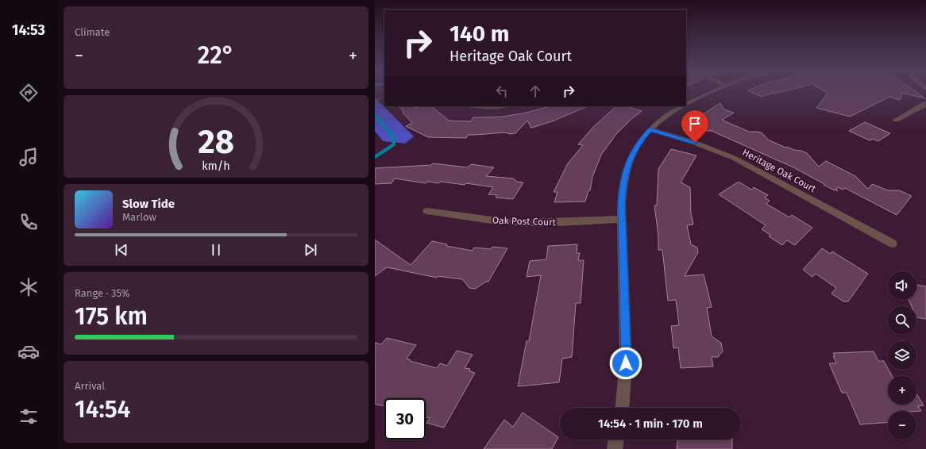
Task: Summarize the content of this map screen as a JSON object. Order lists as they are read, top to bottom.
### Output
{
  "streets": {
    "street": ["Heritage Oak Court", "Oak Post Court"]
  },
  "page": {
    "tabs": "14:53",
    "tile": [
      "Climate",
      ["Range · 35%", "175 km"],
      ["Arrival", "14:54"]
    ],
    "turn": ["140 m", "Heritage Oak Court"],
    "heat": ["−", "22°", "+"],
    "song": ["Slow Tide", "Marlow"],
    "map_buttons": ["+", "−"],
    "limit": "30",
    "trip": "14:54 · 1 min · 170 m",
    "gauge": ["28", "km/h"]
  }
}
